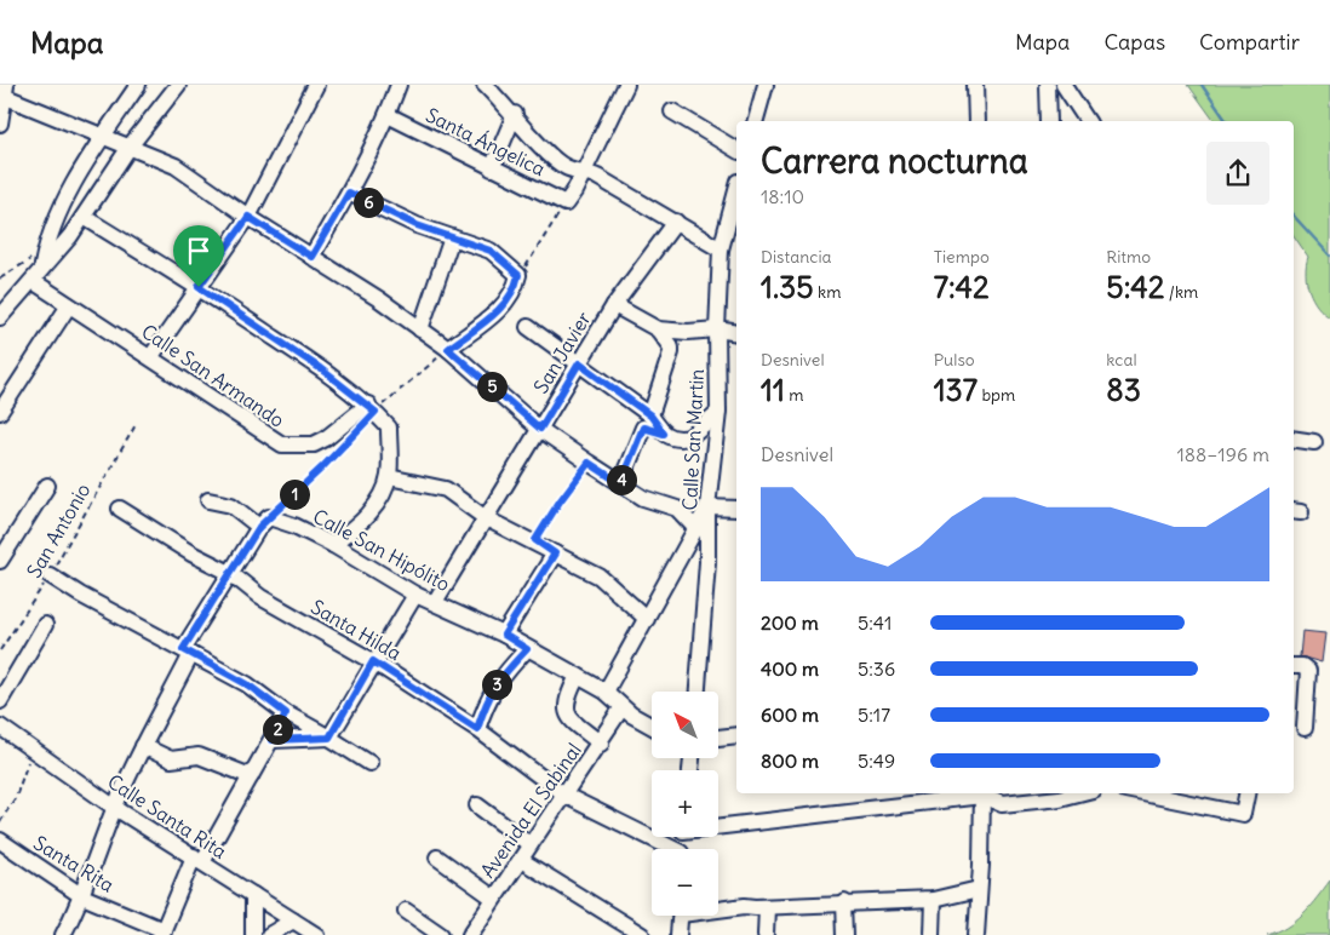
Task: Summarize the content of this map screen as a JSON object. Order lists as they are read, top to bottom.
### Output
{
  "streets": {
    "street": [
      "Santa Ángelica",
      "San Javier",
      "Calle San Armando",
      "Calle San Martin",
      "Calle San Hipólito",
      "Santa Hilda",
      "Avenida El Sabinal",
      "Calle Santa Rita",
      "Santa Rita"
    ],
    "path": ["San Antonio"]
  },
  "crossings": [
    ["San Javier", "Calle San Hipólito"],
    ["Calle San Hipólito", "Avenida El Sabinal"],
    ["Santa Hilda", "Avenida El Sabinal"]
  ],
  "north": "top left",
  "page": {
    "header": "Mapa",
    "nav": ["Mapa", "Capas", "Compartir"],
    "heading": ["Carrera nocturna", "18:10"],
    "pins": [
      "6",
      "5",
      "4",
      "1",
      "3",
      "2"
    ],
    "stats": [
      ["Distancia", "1.35 km"],
      ["Tiempo", "7:42"],
      ["Ritmo", "5:42 /km"],
      ["Desnivel", "11 m"],
      ["Pulso", "137 bpm"],
      ["kcal", "83"]
    ],
    "chart": ["Desnivel", "188–196 m"],
    "list": [
      {
        "name": "200 m",
        "note": "5:41"
      },
      {
        "name": "400 m",
        "note": "5:36"
      },
      {
        "name": "600 m",
        "note": "5:17"
      },
      {
        "name": "800 m",
        "note": "5:49"
      }
    ],
    "map_buttons": ["+", "−"]
  }
}
